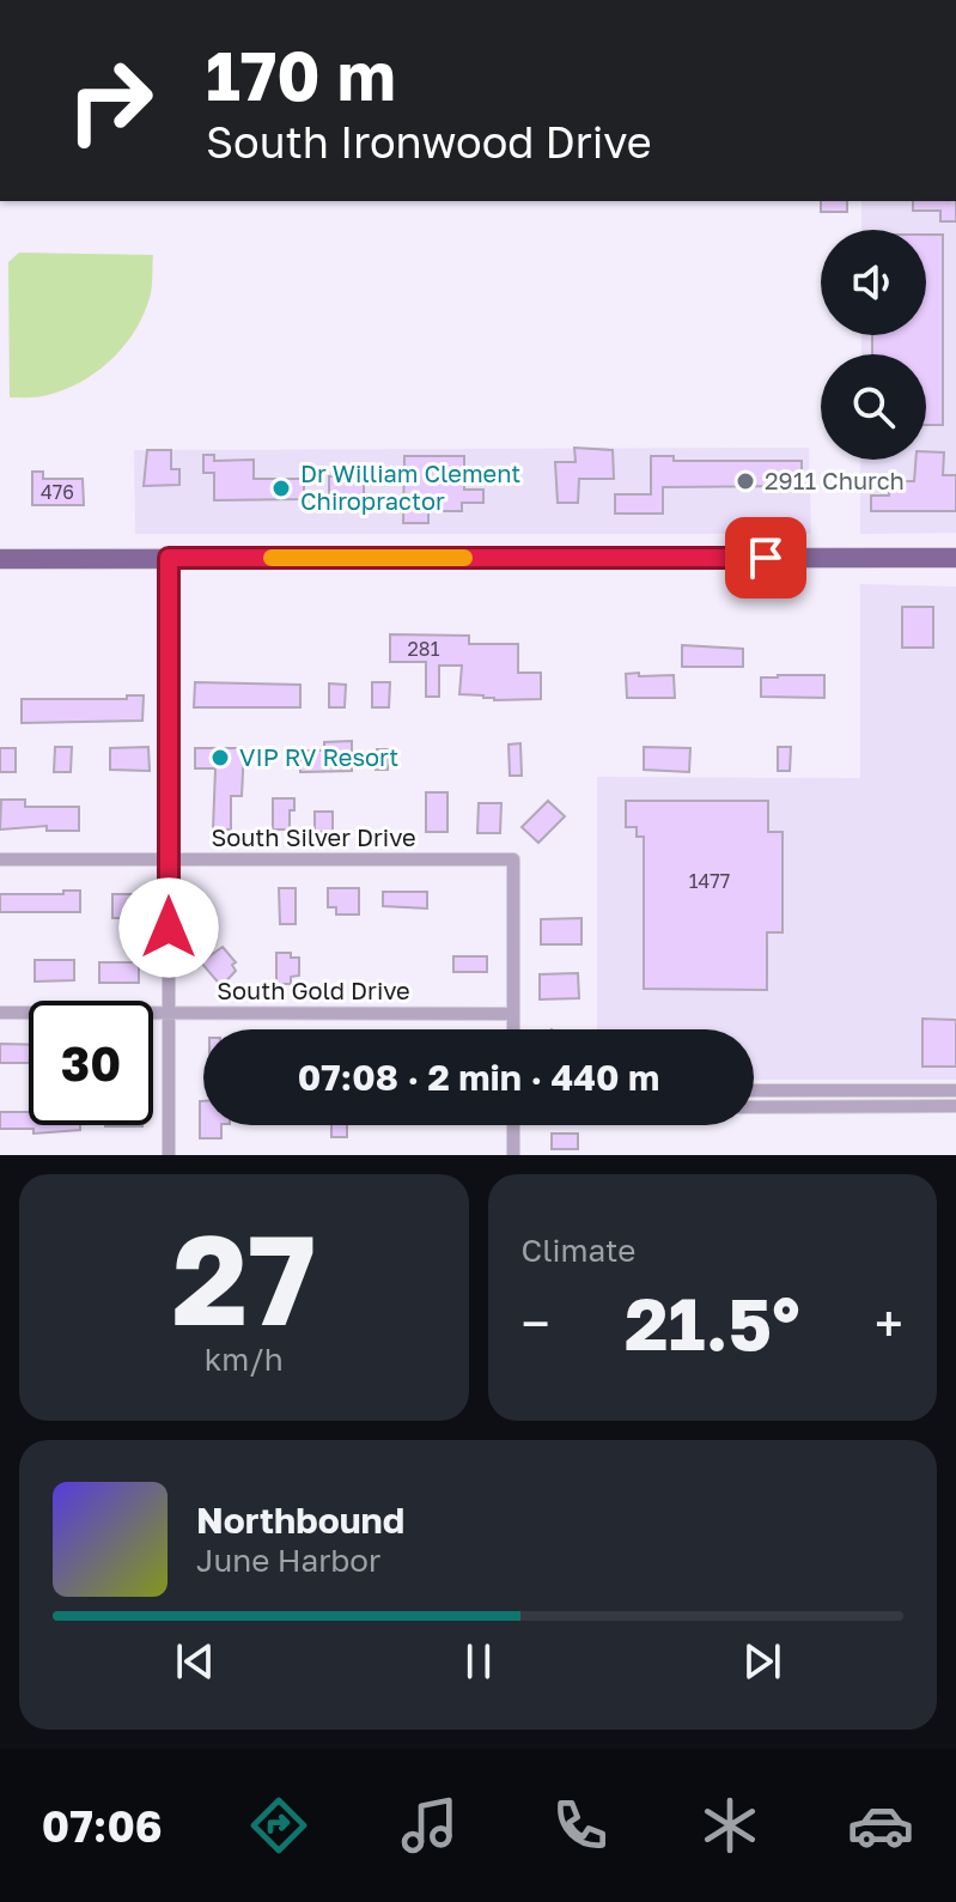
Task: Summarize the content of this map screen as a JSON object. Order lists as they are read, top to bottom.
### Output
{
  "streets": {
    "street": ["South Silver Drive", "South Gold Drive"]
  },
  "crossings": [
    ["South Silver Drive", "South Gold Drive"]
  ],
  "places": ["2911 Church", "Dr William Clement Chiropractor", "VIP RV Resort"],
  "house_numbers": ["476", "281", "1477"],
  "page": {
    "turn": ["170 m", "South Ironwood Drive"],
    "limit": "30",
    "trip": "07:08 · 2 min · 440 m",
    "tile": [
      ["27", "km/h"],
      "Climate"
    ],
    "heat": ["−", "21.5°", "+"],
    "song": ["Northbound", "June Harbor"],
    "tabs": "07:06"
  }
}
